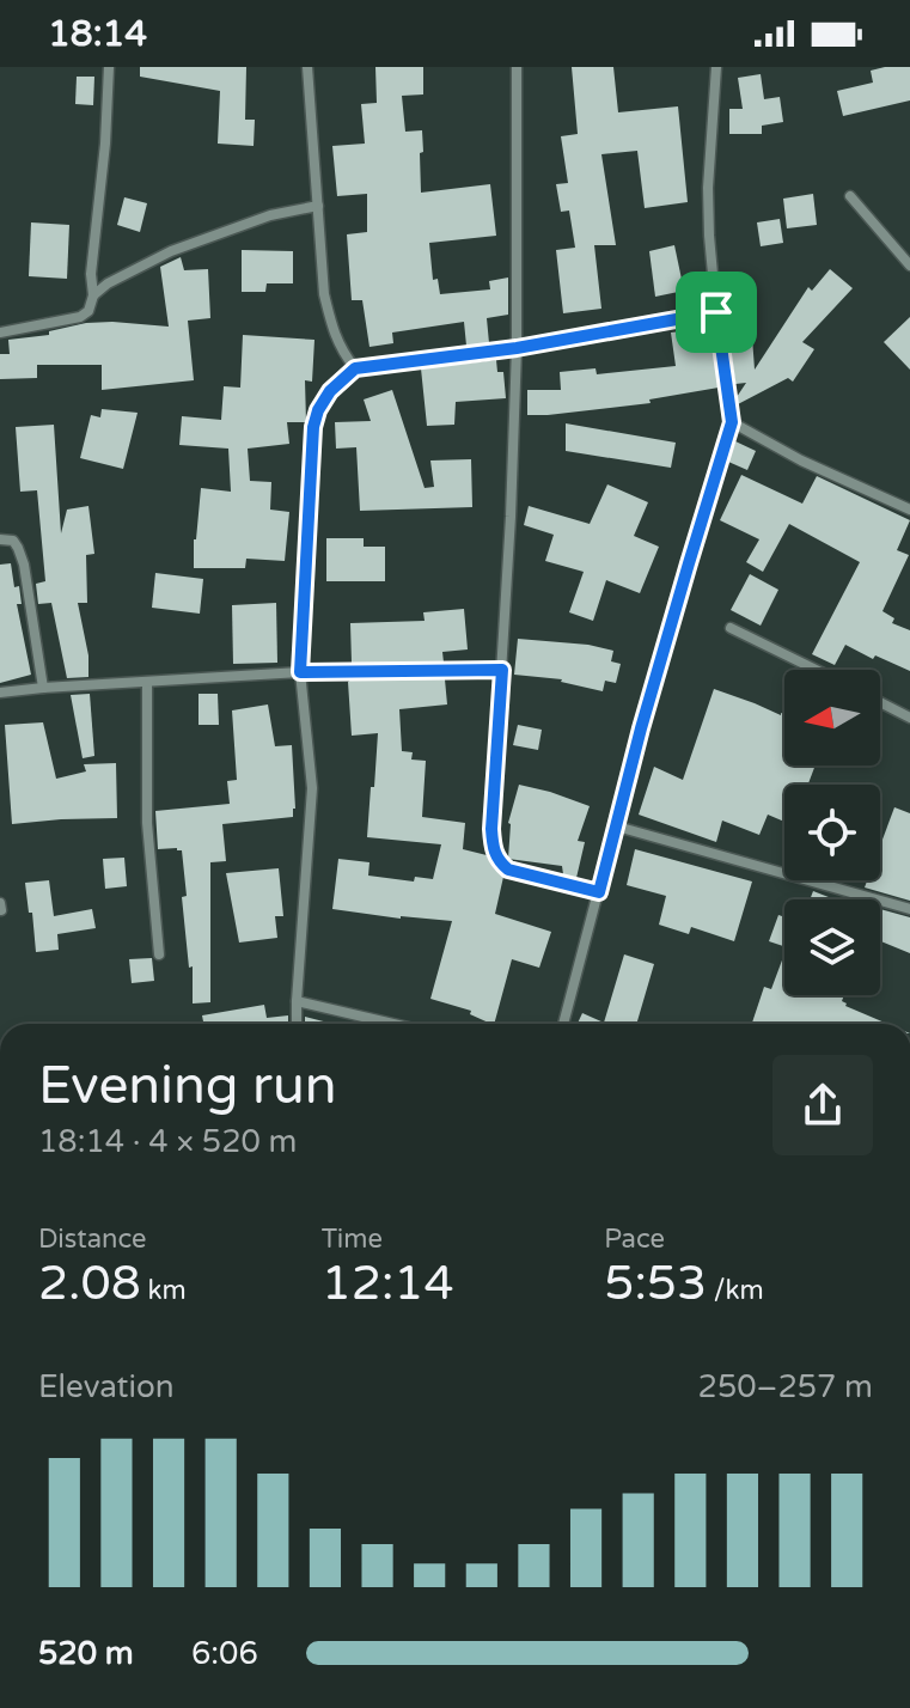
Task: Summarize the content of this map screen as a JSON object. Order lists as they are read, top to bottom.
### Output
{
  "north": "left",
  "page": {
    "status": "18:14",
    "heading": ["Evening run", "18:14 · 4 × 520 m"],
    "stats": [
      ["Distance", "2.08 km"],
      ["Time", "12:14"],
      ["Pace", "5:53 /km"]
    ],
    "chart": ["Elevation", "250–257 m"],
    "list": [
      {
        "name": "520 m",
        "note": "6:06"
      }
    ]
  }
}
